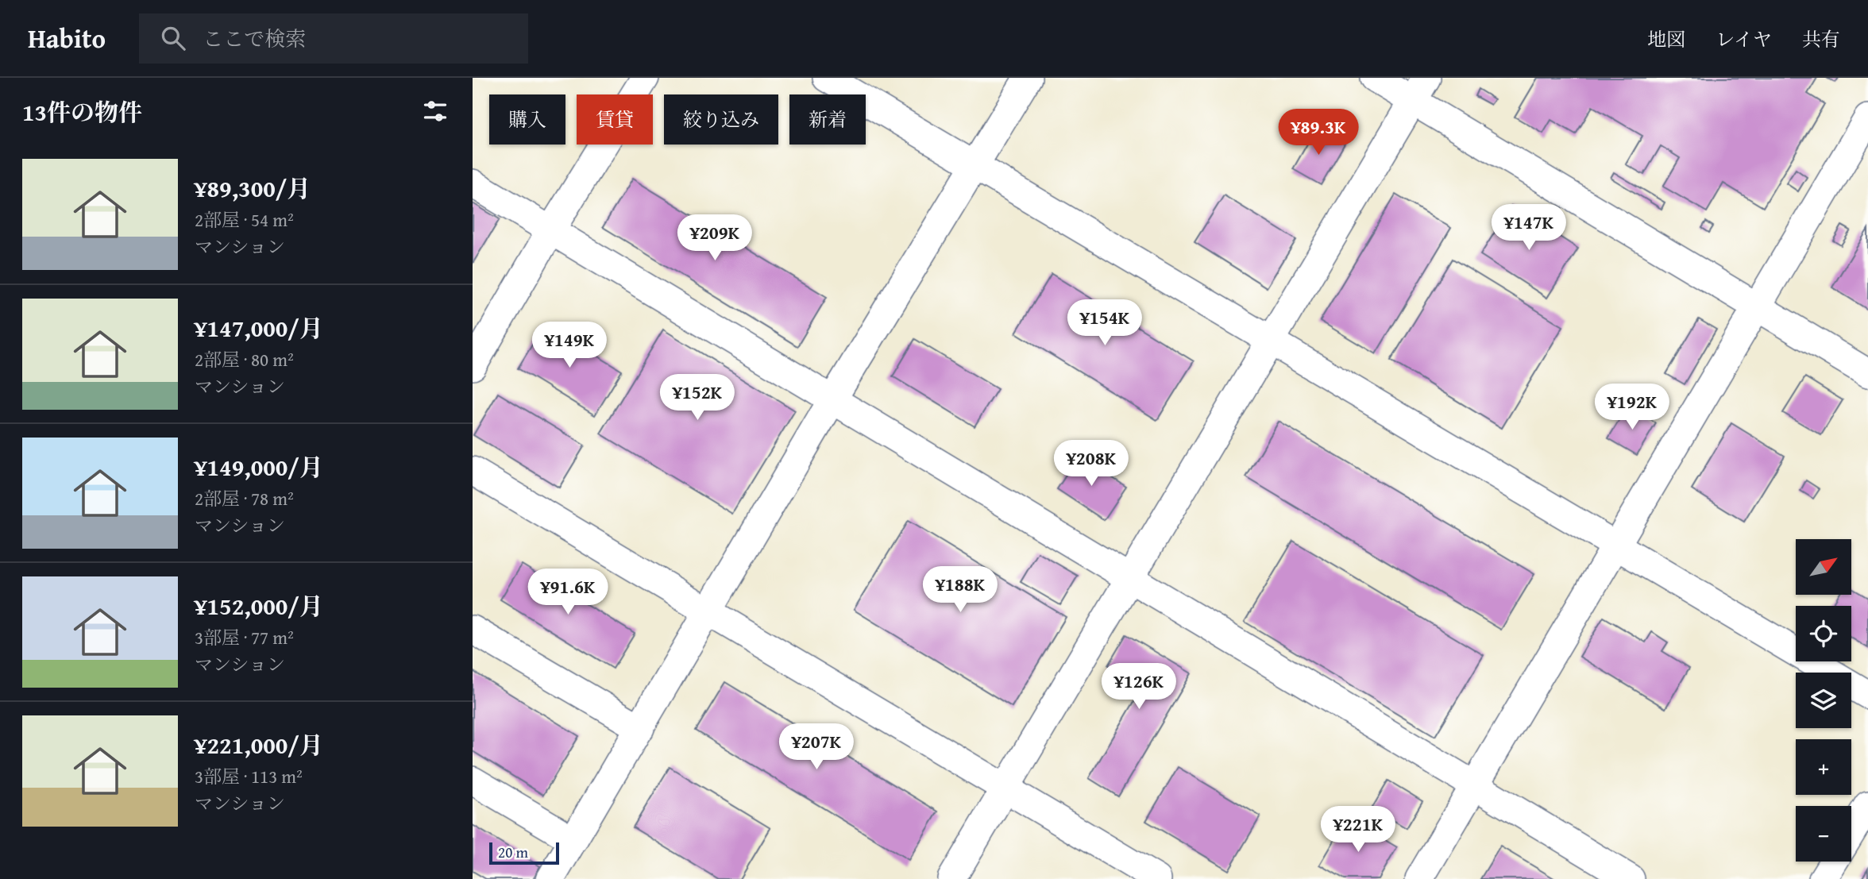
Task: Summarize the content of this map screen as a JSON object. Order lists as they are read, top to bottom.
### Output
{
  "scale_bar": "20 m",
  "north": "top right",
  "page": {
    "header": "Habito",
    "search": "ここで検索",
    "nav": ["地図", "レイヤ", "共有"],
    "heading": "13件の物件",
    "chip": [
      "購入",
      "賃貸",
      "絞り込み",
      "新着"
    ],
    "price": [
      "¥89.3K",
      "¥147K",
      "¥209K",
      "¥154K",
      "¥149K",
      "¥152K",
      "¥192K",
      "¥208K",
      "¥188K",
      "¥91.6K",
      "¥126K",
      "¥207K",
      "¥221K"
    ],
    "list": [
      {
        "name": "¥89,300/月",
        "note": "2部屋 · 54 m² · マンション"
      },
      {
        "name": "¥147,000/月",
        "note": "2部屋 · 80 m² · マンション"
      },
      {
        "name": "¥149,000/月",
        "note": "2部屋 · 78 m² · マンション"
      },
      {
        "name": "¥152,000/月",
        "note": "3部屋 · 77 m² · マンション"
      },
      {
        "name": "¥221,000/月",
        "note": "3部屋 · 113 m² · マンション"
      }
    ],
    "map_buttons": ["+", "−"],
    "scale": "20 m"
  }
}
